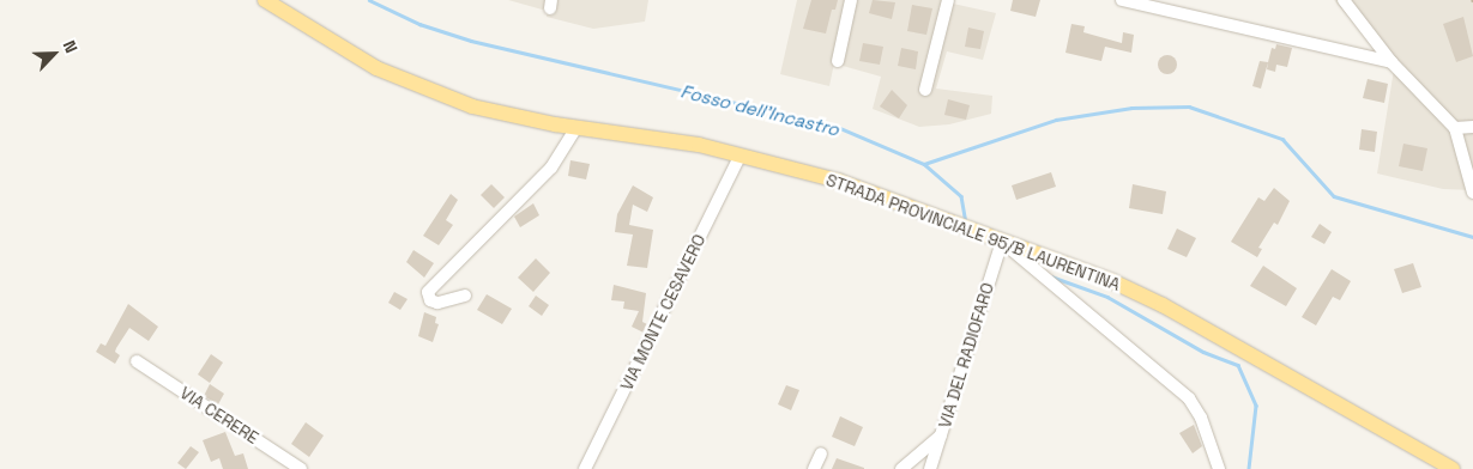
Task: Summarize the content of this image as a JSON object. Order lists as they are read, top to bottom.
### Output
{
  "streets": {
    "main road": ["STRADA PROVINCIALE 95/B LAURENTINA"],
    "street": ["VIA MONTE CESAVERO", "VIA DEL RADIOFARO", "VIA CERERE"]
  },
  "crossings": [
    ["STRADA PROVINCIALE 95/B LAURENTINA", "VIA MONTE CESAVERO"],
    ["STRADA PROVINCIALE 95/B LAURENTINA", "VIA DEL RADIOFARO"]
  ],
  "water": ["Fosso dell'Incastro"],
  "north": "top right"
}
